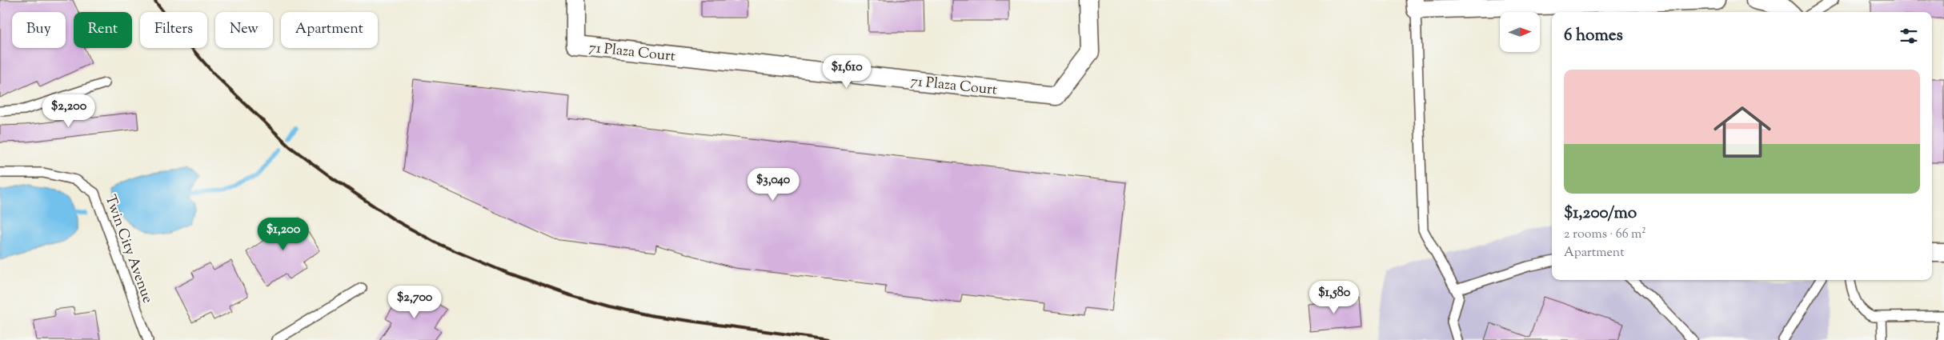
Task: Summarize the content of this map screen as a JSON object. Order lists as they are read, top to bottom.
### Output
{
  "streets": {
    "street": ["71 Plaza Court"],
    "lane": ["Twin City Avenue"]
  },
  "north": "right",
  "page": {
    "chip": [
      "Buy",
      "Rent",
      "Filters",
      "New",
      "Apartment"
    ],
    "heading": "6 homes",
    "price": [
      "$1,610",
      "$2,200",
      "$3,040",
      "$1,200",
      "$1,580",
      "$2,700"
    ],
    "list": [
      {
        "name": "$1,200/mo",
        "note": "2 rooms · 66 m² · Apartment"
      }
    ]
  }
}
